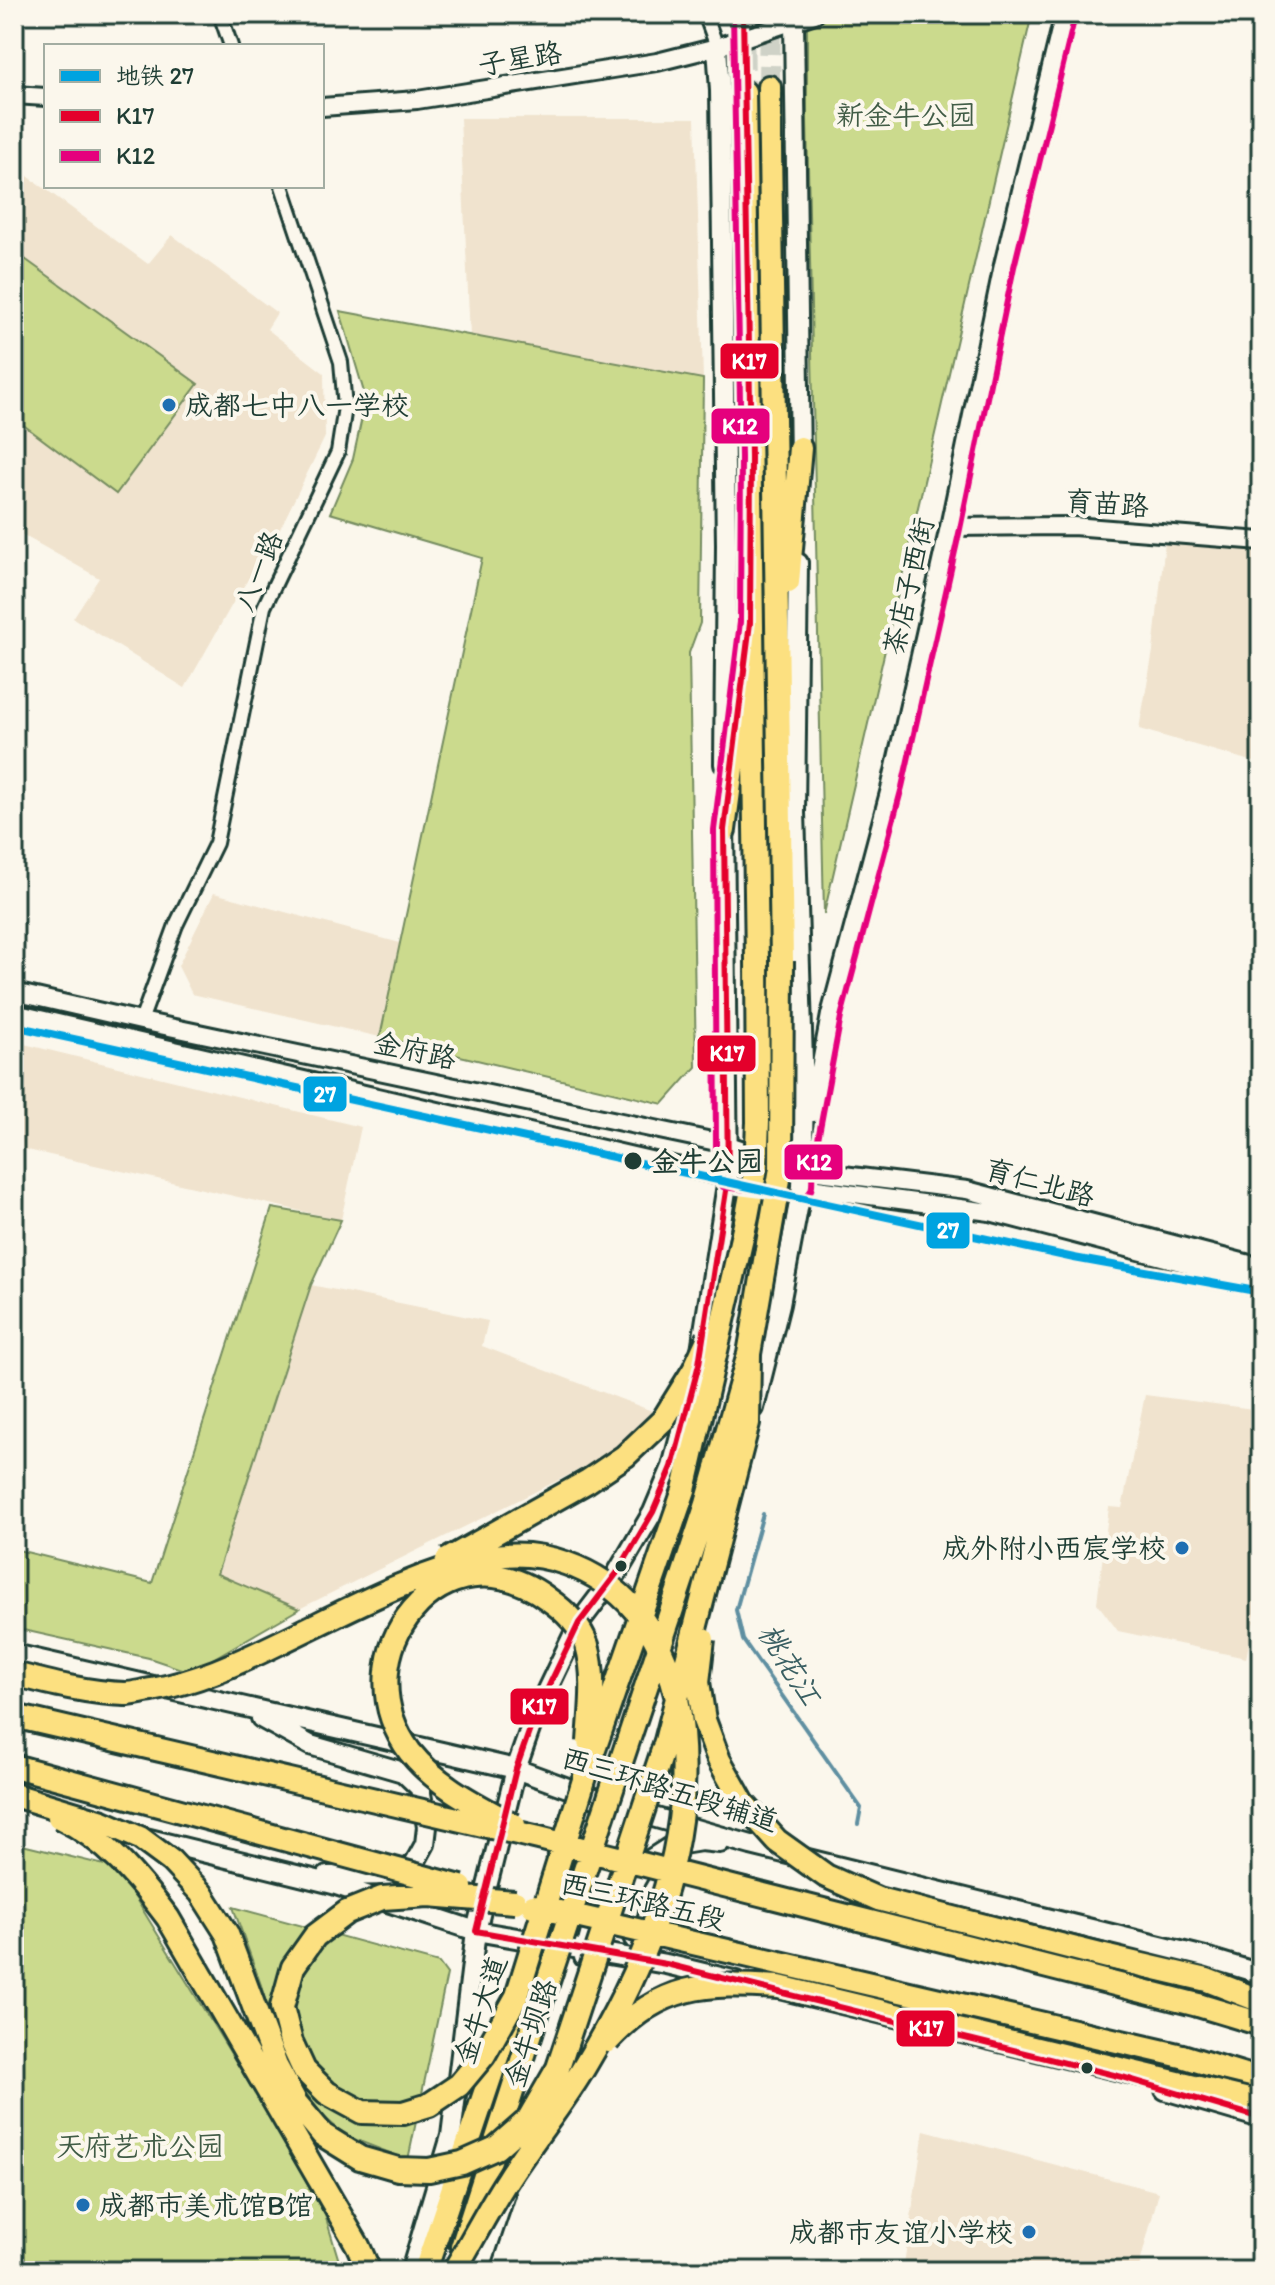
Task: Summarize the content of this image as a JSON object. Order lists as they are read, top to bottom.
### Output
{
  "streets": {
    "highway": ["西三环路五段", "金牛大道"],
    "main road": [
      "茶店子西街",
      "金府路",
      "西三环路五段辅道",
      "金牛坝路"
    ],
    "street": [
      "子星路",
      "育苗路",
      "八一路",
      "育仁北路"
    ]
  },
  "crossings": [
    ["子星路", "金牛坝路"],
    ["育苗路", "茶店子西街"],
    ["八一路", "金府路"],
    ["茶店子西街", "金府路"],
    ["茶店子西街", "育仁北路"],
    ["金府路", "育仁北路"],
    ["金府路", "金牛坝路"],
    ["西三环路五段辅道", "金牛坝路"]
  ],
  "water": ["桃花江"],
  "parks": ["新金牛公园", "天府艺术公园"],
  "places": [
    "成都七中八一学校",
    "金牛公园",
    "成外附小西宸学校",
    "成都市美术馆B馆",
    "成都市友谊小学校"
  ],
  "lines": ["transit line K17", "transit line K12", "metro line 27"],
  "legend": ["地铁 27", "K17", "K12"]
}
